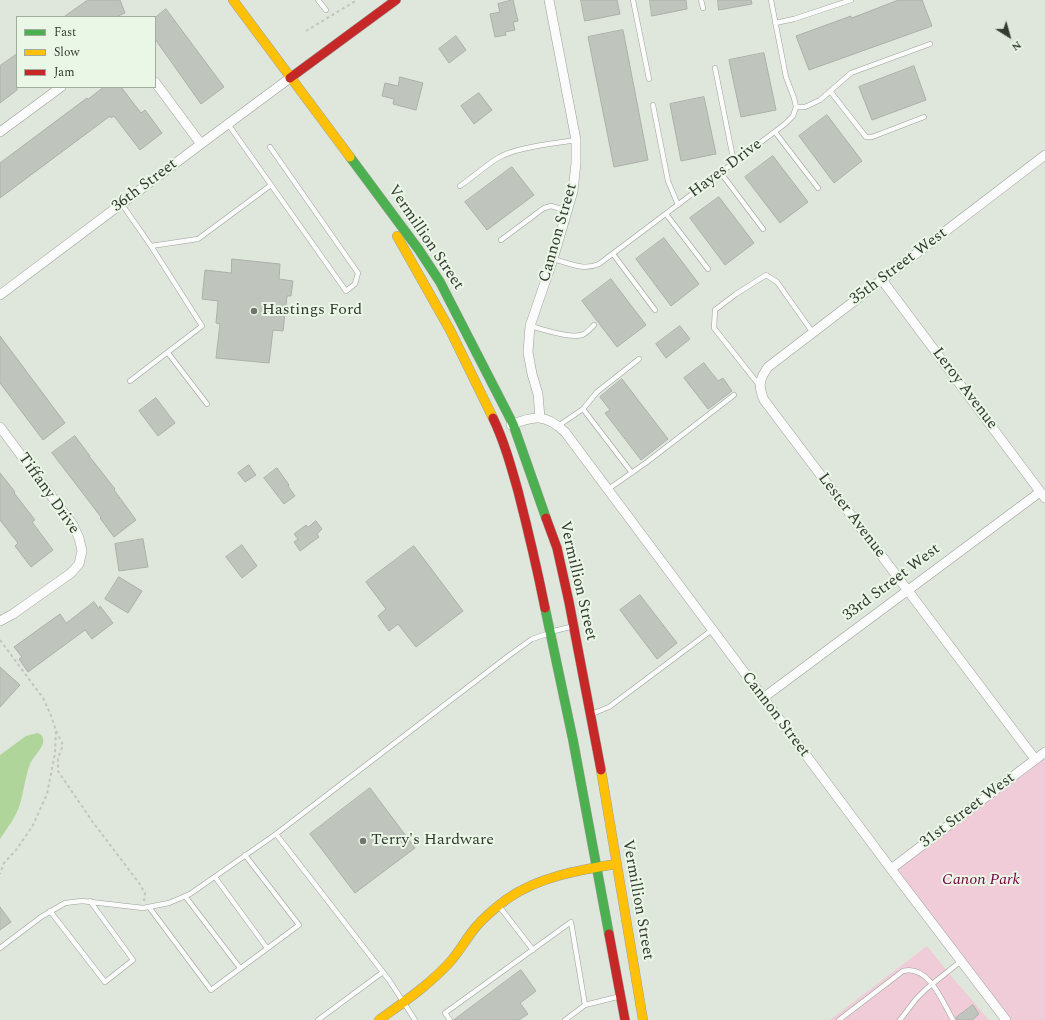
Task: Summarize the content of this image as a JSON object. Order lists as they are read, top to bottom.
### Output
{
  "streets": {
    "main road": ["Vermillion Street"],
    "street": [
      "36th Street",
      "Cannon Street",
      "35th Street West",
      "Leroy Avenue",
      "Tiffany Drive",
      "Lester Avenue",
      "33rd Street West",
      "31st Street West"
    ],
    "lane": ["Hayes Drive"]
  },
  "crossings": [
    ["Hayes Drive", "Cannon Street"],
    ["36th Street", "Vermillion Street"],
    ["Cannon Street", "33rd Street West"],
    ["Cannon Street", "31st Street West"],
    ["35th Street West", "Leroy Avenue"],
    ["35th Street West", "Lester Avenue"],
    ["Leroy Avenue", "33rd Street West"],
    ["Lester Avenue", "33rd Street West"],
    ["Lester Avenue", "31st Street West"]
  ],
  "parks": ["Canon Park"],
  "places": ["Hastings Ford", "Terry's Hardware"],
  "legend": ["Fast", "Slow", "Jam"],
  "north": "bottom right"
}
